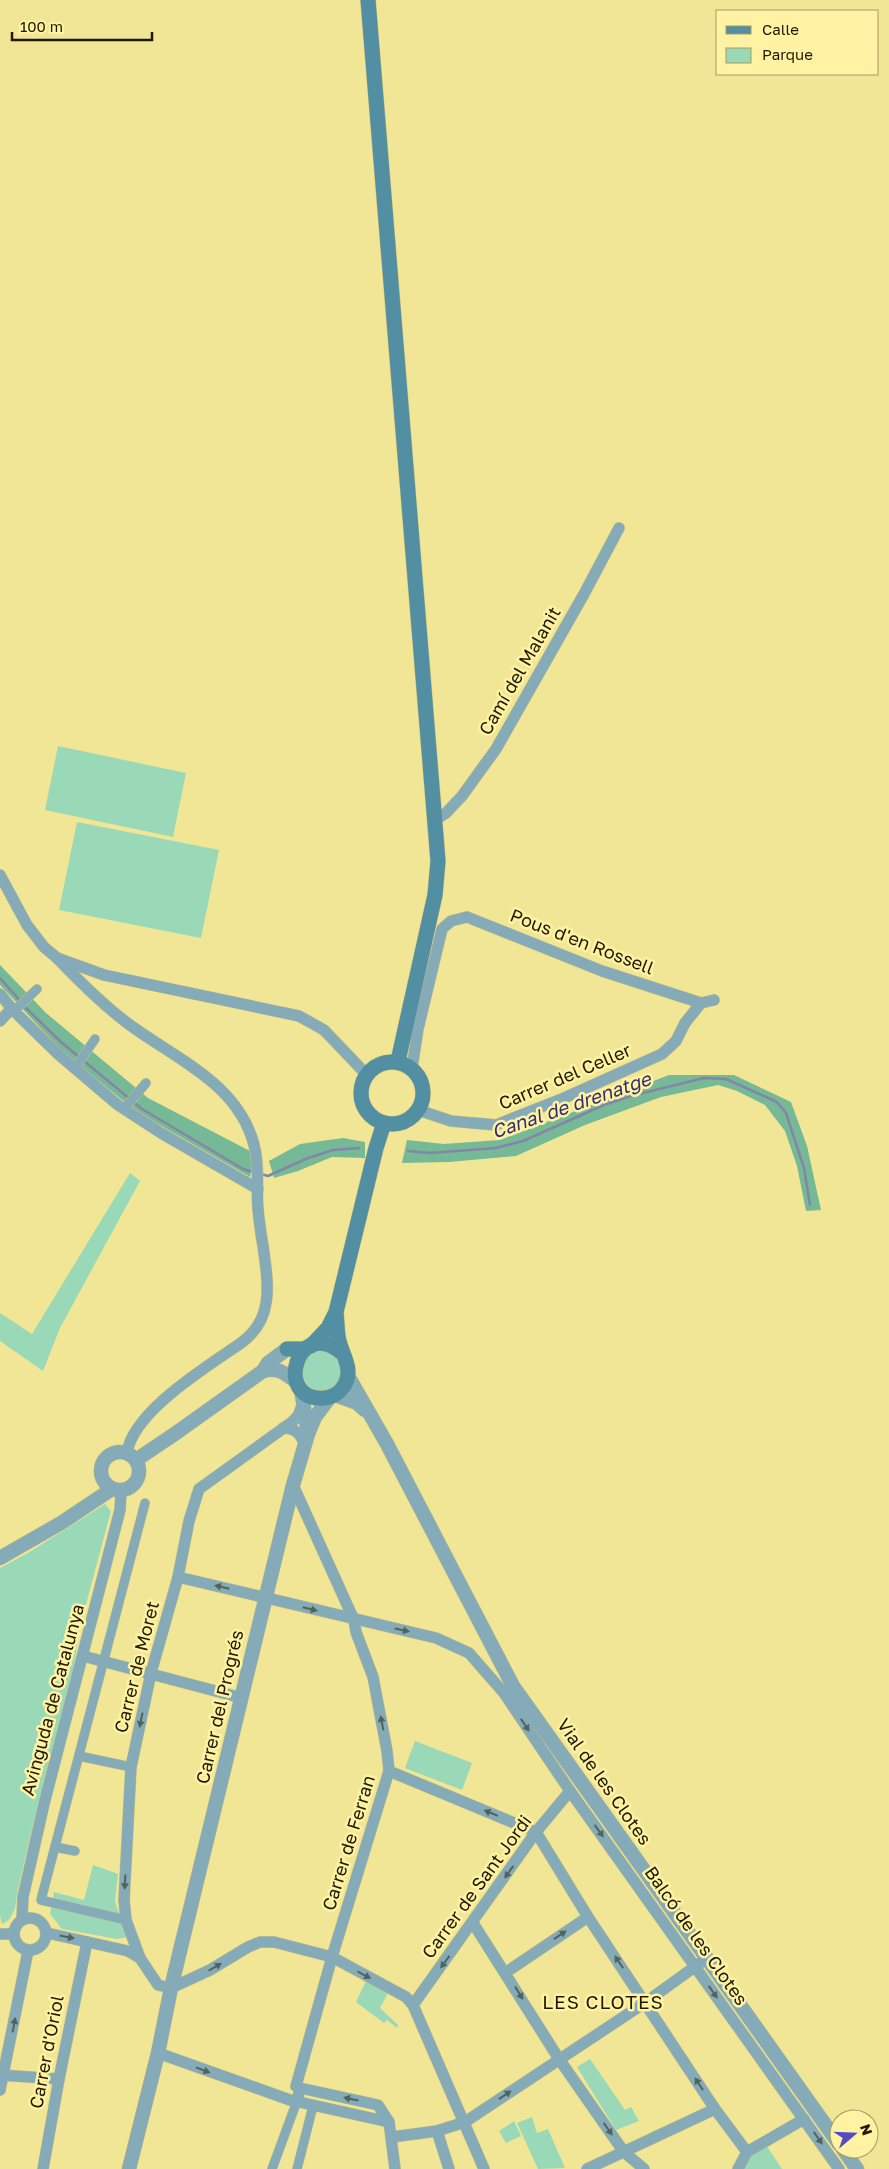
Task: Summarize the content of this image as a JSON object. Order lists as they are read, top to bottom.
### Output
{
  "streets": {
    "street": [
      "Camí del Malanit",
      "Pous d'en Rossell",
      "Carrer del Celler",
      "Carrer de Moret",
      "Avinguda de Catalunya",
      "Carrer del Progrés",
      "Vial de les Clotes",
      "Carrer de Ferran",
      "Carrer de Sant Jordi",
      "Balcó de les Clotes",
      "Carrer d'Oriol"
    ]
  },
  "crossings": [
    ["Pous d'en Rossell", "Carrer del Celler"],
    ["Carrer de Moret", "Carrer del Progrés"],
    ["Carrer de Moret", "Vial de les Clotes"],
    ["Carrer de Moret", "Balcó de les Clotes"],
    ["Carrer del Progrés", "Vial de les Clotes"],
    ["Carrer del Progrés", "Carrer de Ferran"],
    ["Carrer del Progrés", "Balcó de les Clotes"],
    ["Vial de les Clotes", "Balcó de les Clotes"],
    ["Carrer de Ferran", "Balcó de les Clotes"],
    ["Carrer de Sant Jordi", "Balcó de les Clotes"]
  ],
  "districts": ["LES CLOTES"],
  "water": ["Canal de drenatge"],
  "legend": ["Calle", "Parque"],
  "scale_bar": "100 m",
  "north": "right"
}
